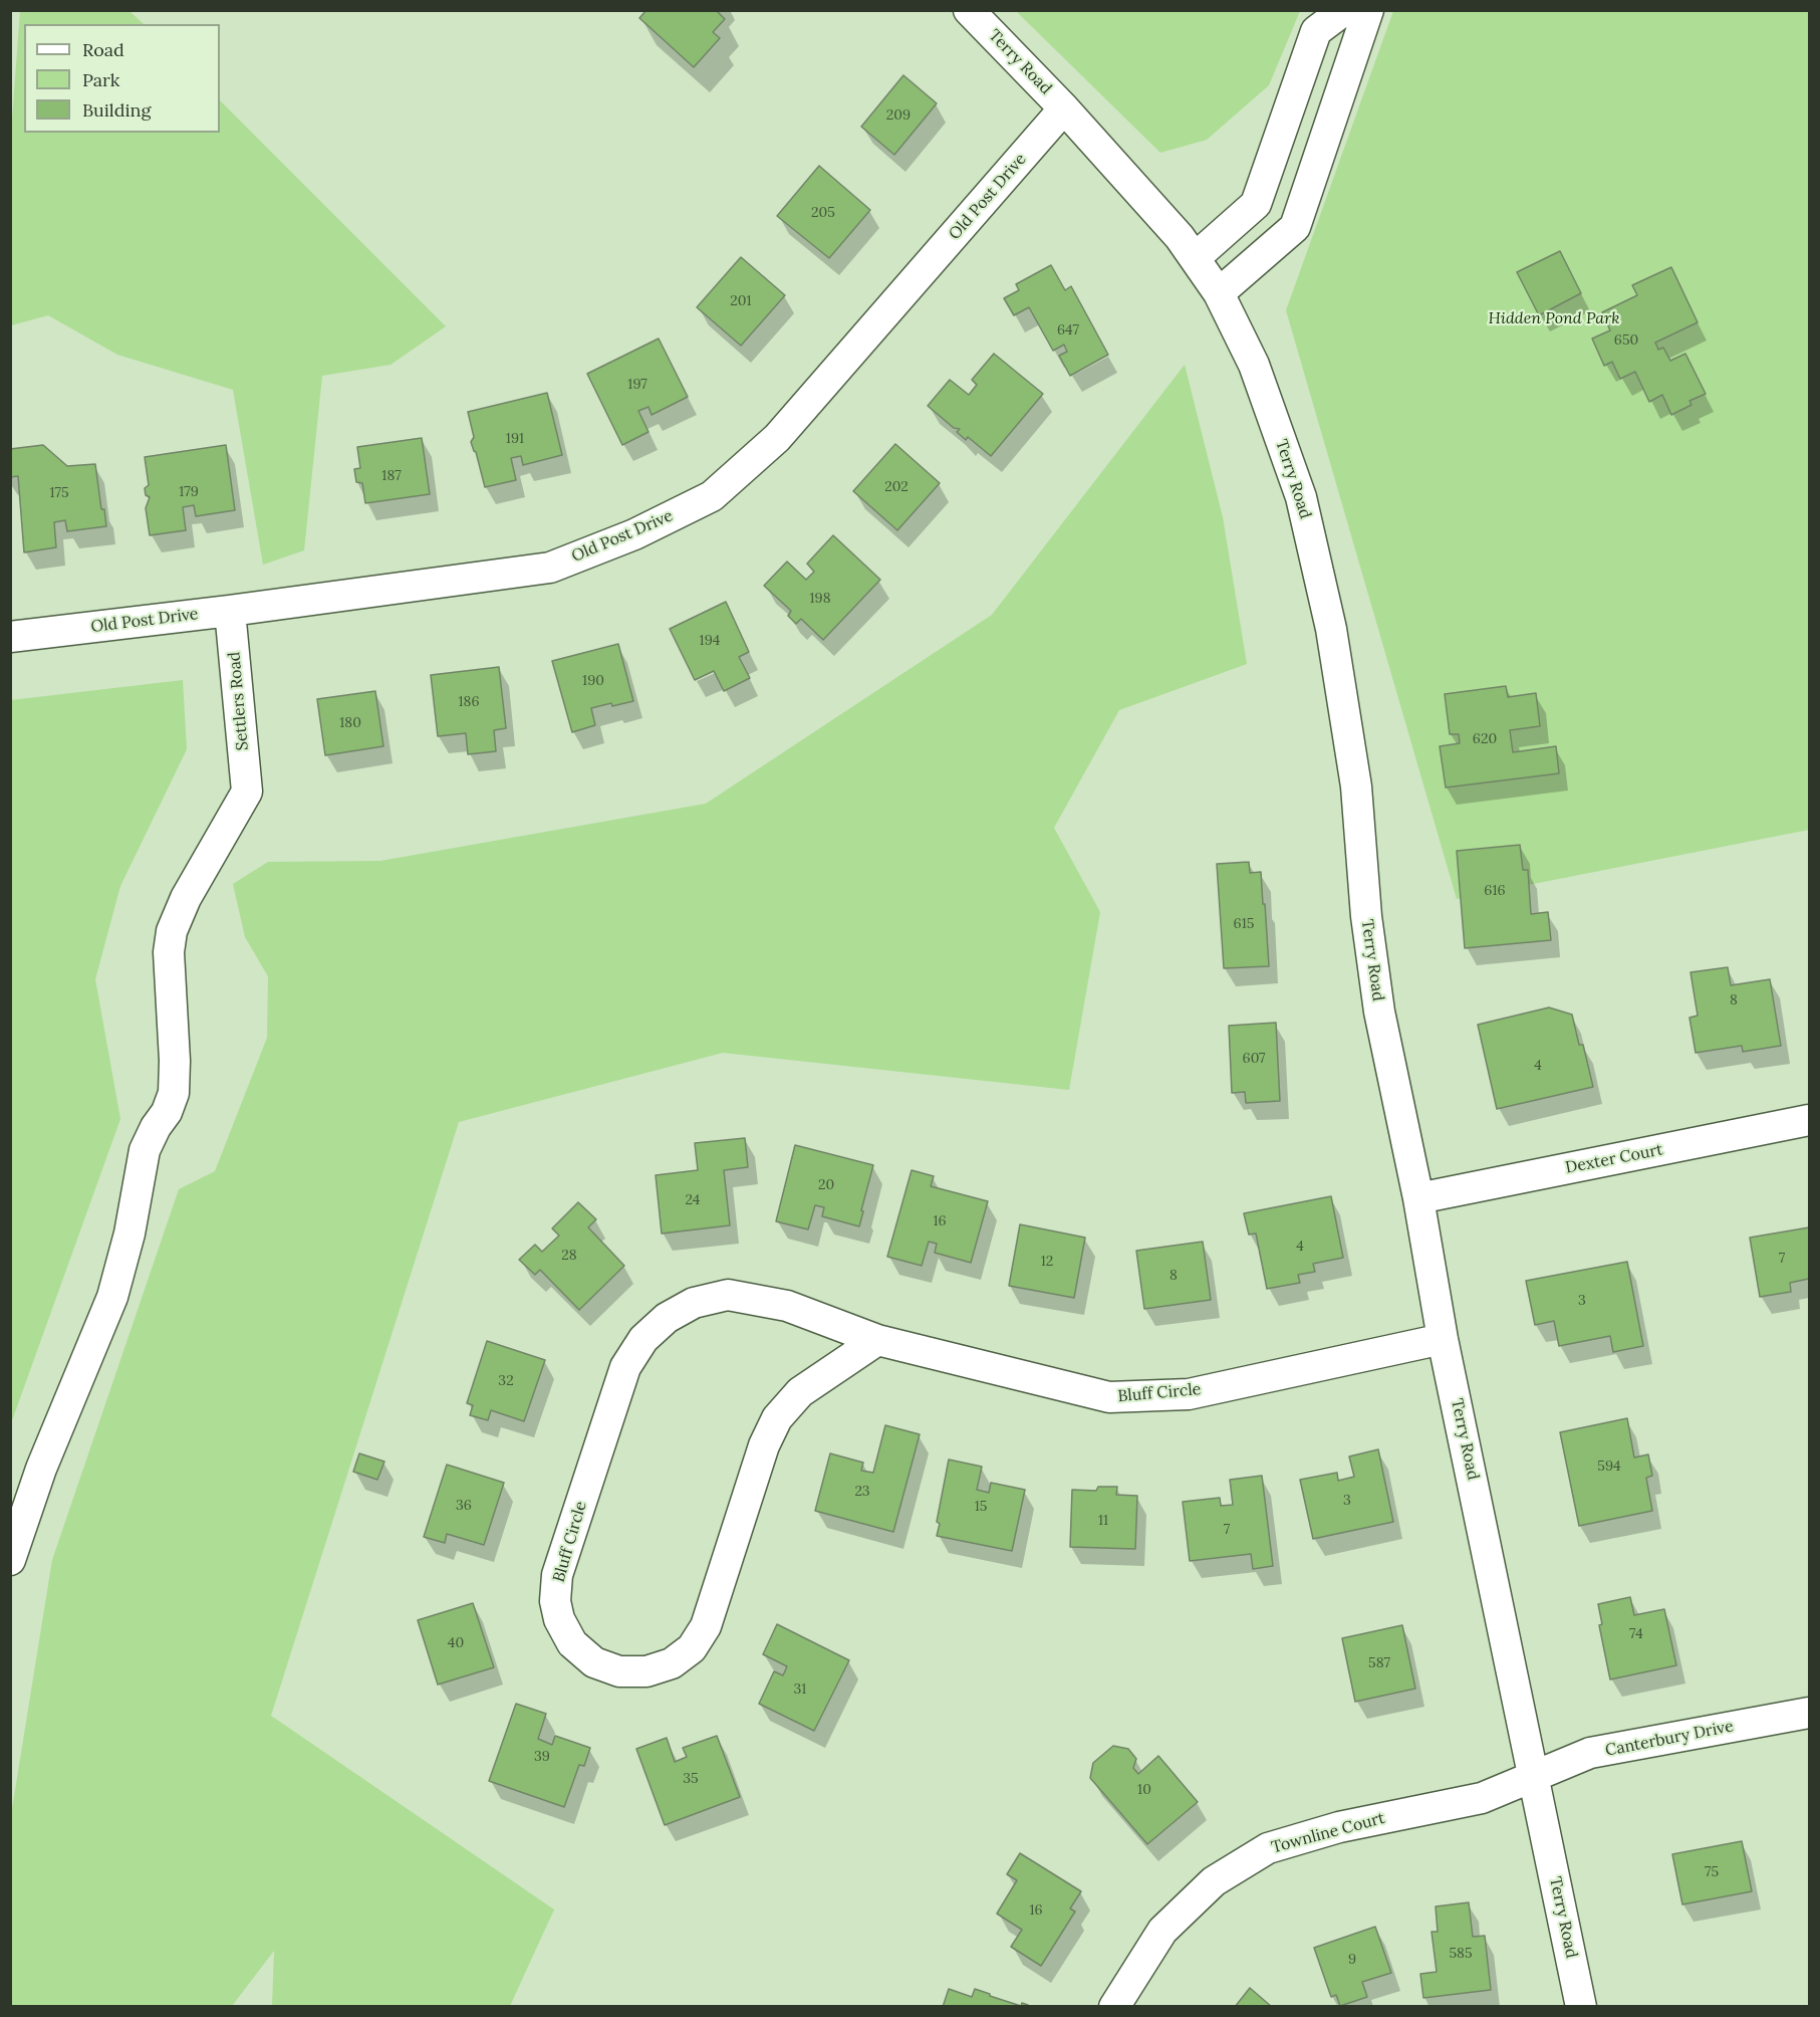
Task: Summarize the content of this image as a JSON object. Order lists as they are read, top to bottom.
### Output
{
  "streets": {
    "street": [
      "Terry Road",
      "Old Post Drive",
      "Settlers Road",
      "Dexter Court",
      "Bluff Circle",
      "Canterbury Drive",
      "Townline Court"
    ]
  },
  "crossings": [
    ["Terry Road", "Old Post Drive"],
    ["Terry Road", "Dexter Court"],
    ["Terry Road", "Bluff Circle"],
    ["Terry Road", "Canterbury Drive"],
    ["Terry Road", "Townline Court"],
    ["Old Post Drive", "Settlers Road"],
    ["Canterbury Drive", "Townline Court"]
  ],
  "parks": ["Hidden Pond Park"],
  "house_numbers": [
    "209",
    "205",
    "201",
    "647",
    "650",
    "197",
    "191",
    "187",
    "202",
    "179",
    "175",
    "198",
    "194",
    "190",
    "186",
    "180",
    "620",
    "616",
    "615",
    "8",
    "607",
    "4",
    "20",
    "24",
    "16",
    "4",
    "28",
    "7",
    "12",
    "8",
    "3",
    "32",
    "594",
    "23",
    "3",
    "36",
    "15",
    "11",
    "7",
    "74",
    "40",
    "587",
    "31",
    "39",
    "35",
    "10",
    "75",
    "16",
    "585",
    "9"
  ],
  "legend": ["Road", "Park", "Building"]
}
